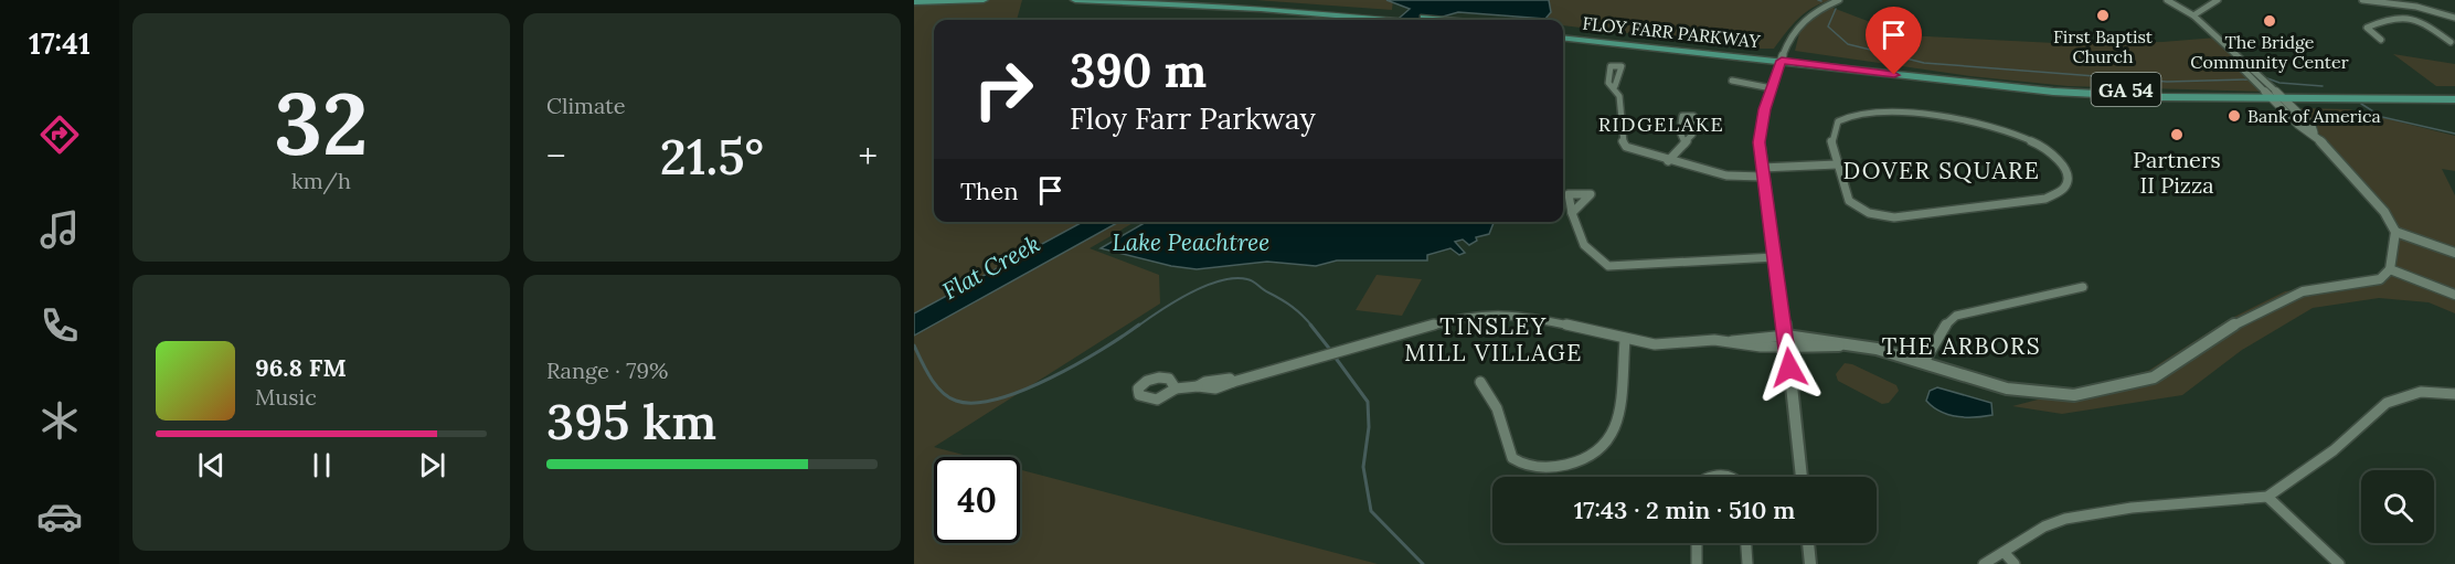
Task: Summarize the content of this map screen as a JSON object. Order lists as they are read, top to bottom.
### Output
{
  "streets": {
    "main road": ["FLOY FARR PARKWAY", "GA 54"]
  },
  "districts": [
    "RIDGELAKE",
    "DOVER SQUARE",
    "TINSLEY MILL VILLAGE",
    "THE ARBORS"
  ],
  "water": ["Lake Peachtree", "Flat Creek"],
  "places": [
    "First Baptist Church",
    "The Bridge Community Center",
    "Bank of America",
    "Partners II Pizza"
  ],
  "page": {
    "tabs": "17:41",
    "tile": [
      ["32", "km/h"],
      "Climate",
      ["Range · 79%", "395 km"]
    ],
    "turn": ["390 m", "Floy Farr Parkway"],
    "heat": ["−", "21.5°", "+"],
    "then": "Then",
    "song": ["96.8 FM", "Music"],
    "limit": "40",
    "trip": "17:43 · 2 min · 510 m"
  }
}
